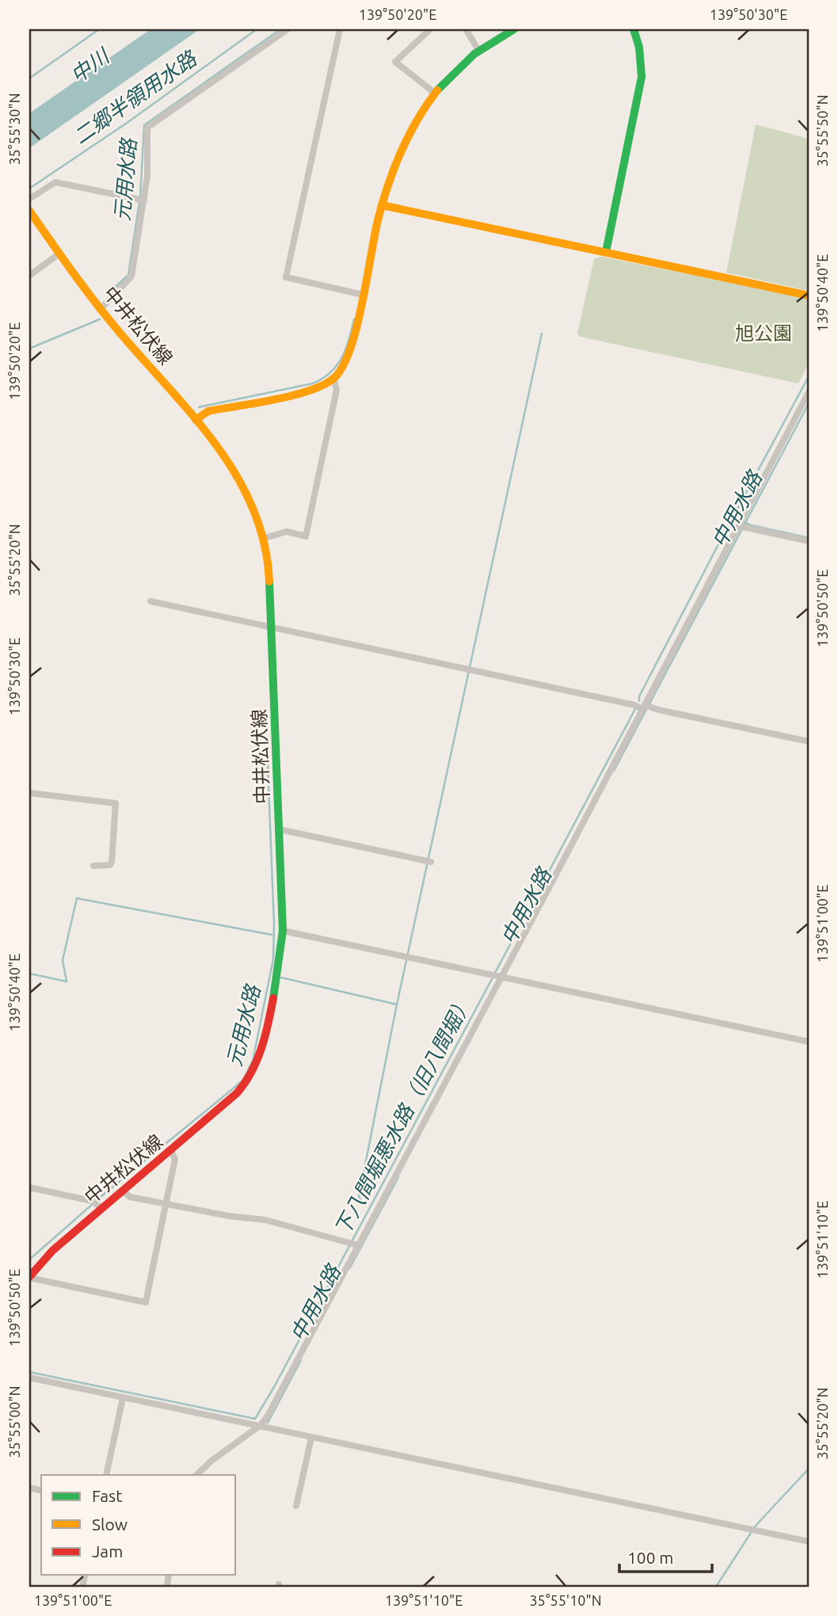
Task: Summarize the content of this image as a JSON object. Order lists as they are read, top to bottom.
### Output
{
  "streets": {
    "main road": ["中井松伏線"]
  },
  "water": [
    "中川",
    "二郷半領用水路",
    "元用水路",
    "中用水路",
    "下八間堀悪水路（旧八間堀）"
  ],
  "parks": ["旭公園"],
  "legend": ["Fast", "Slow", "Jam"],
  "scale_bar": "100 m",
  "coordinates": [
    "139°50'20\"E",
    "139°50'30\"E",
    "35°55'30\"N",
    "35°55'50\"N",
    "139°50'40\"E",
    "35°55'20\"N",
    "139°50'50\"E",
    "139°51'00\"E",
    "139°51'10\"E",
    "35°55'00\"N",
    "35°55'10\"N"
  ]
}
